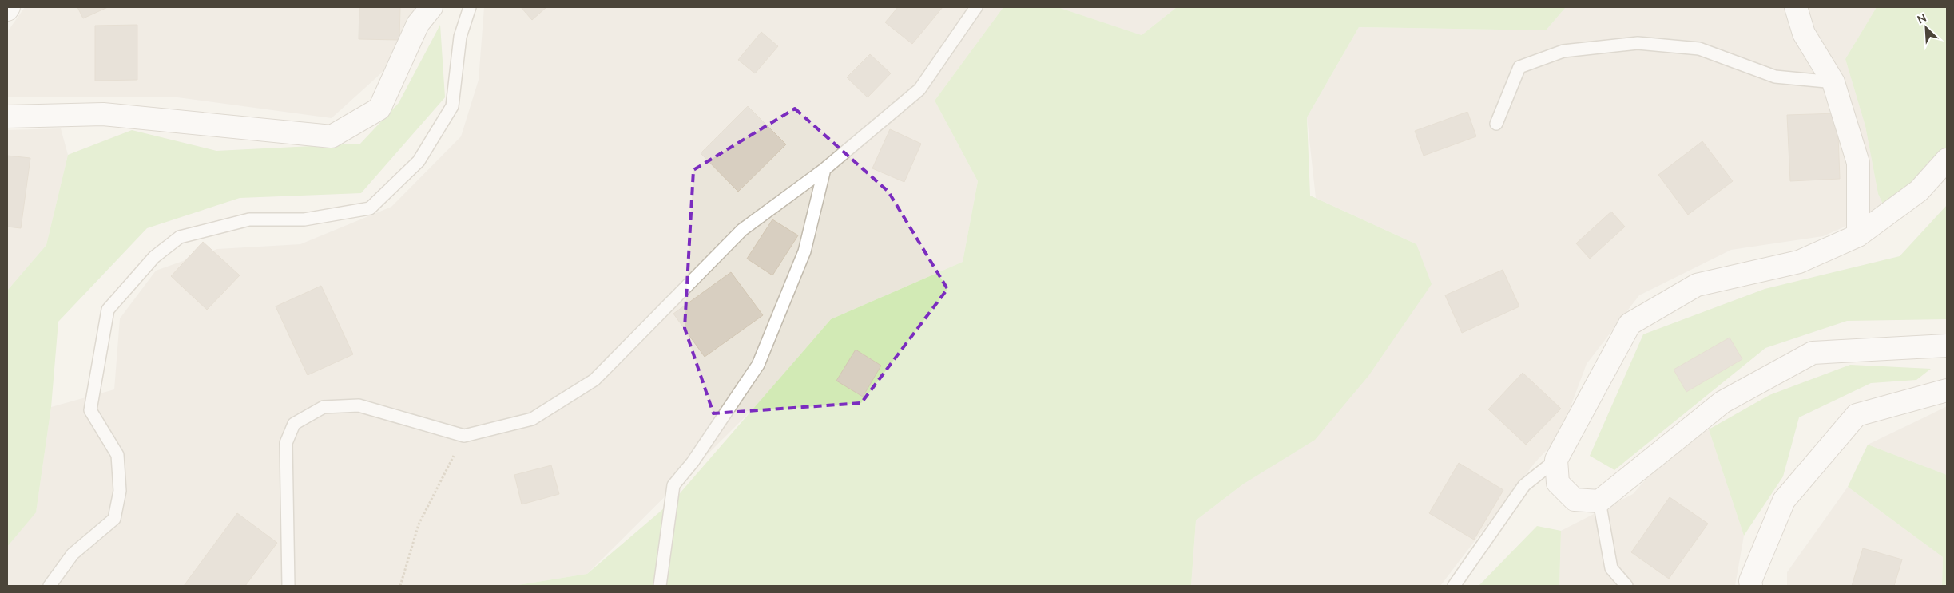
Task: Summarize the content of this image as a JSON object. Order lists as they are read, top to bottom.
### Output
{
  "north": "top left"
}
